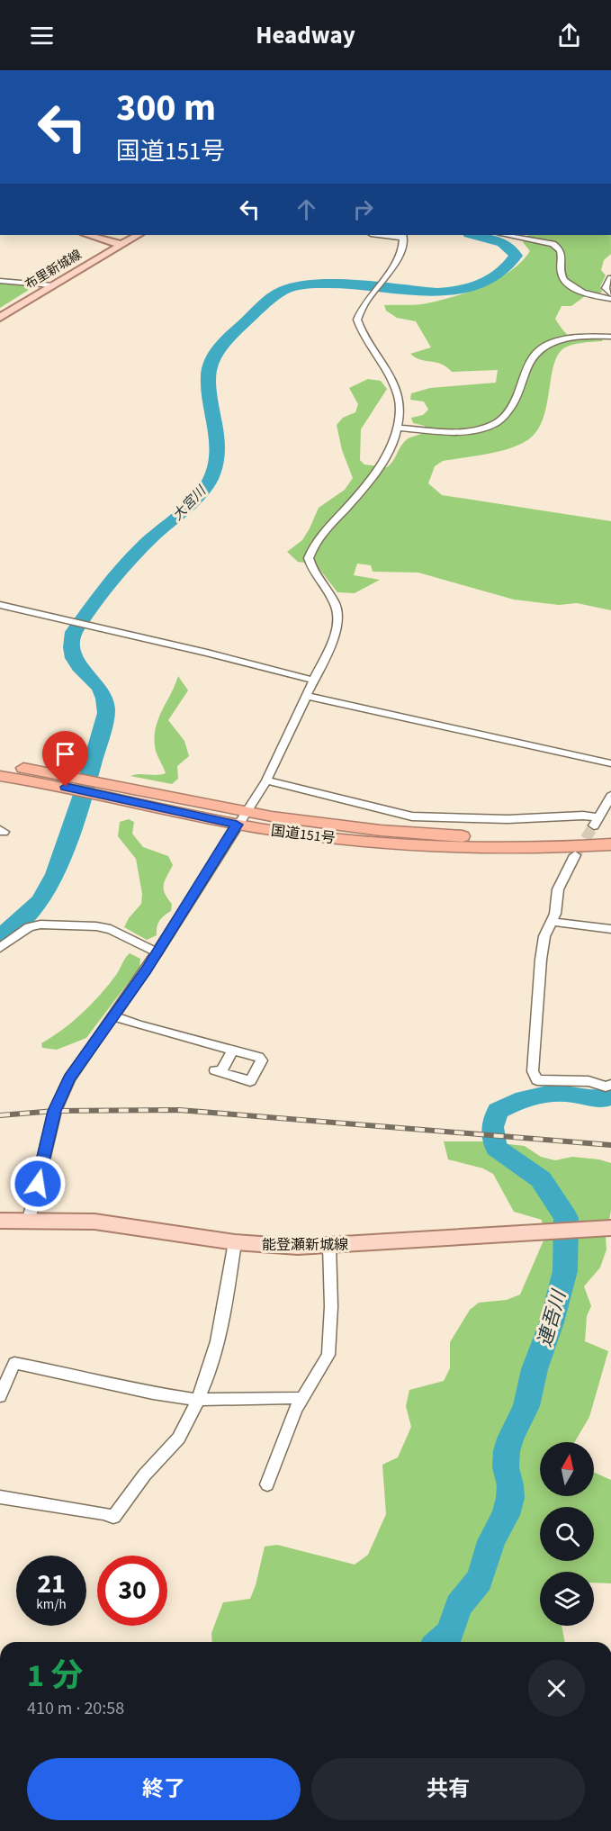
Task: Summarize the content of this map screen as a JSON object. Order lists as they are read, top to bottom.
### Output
{
  "streets": {
    "highway": ["国道151号"],
    "main road": ["布里新城線", "能登瀬新城線"]
  },
  "water": ["大宮川", "連吾川"],
  "north": "top",
  "page": {
    "header": "Headway",
    "turn": ["300 m", "国道151号"],
    "speed": "21 km/h",
    "limit": "30",
    "heading": ["1 分", "410 m · 20:58"],
    "buttons": ["終了", "共有"]
  }
}
